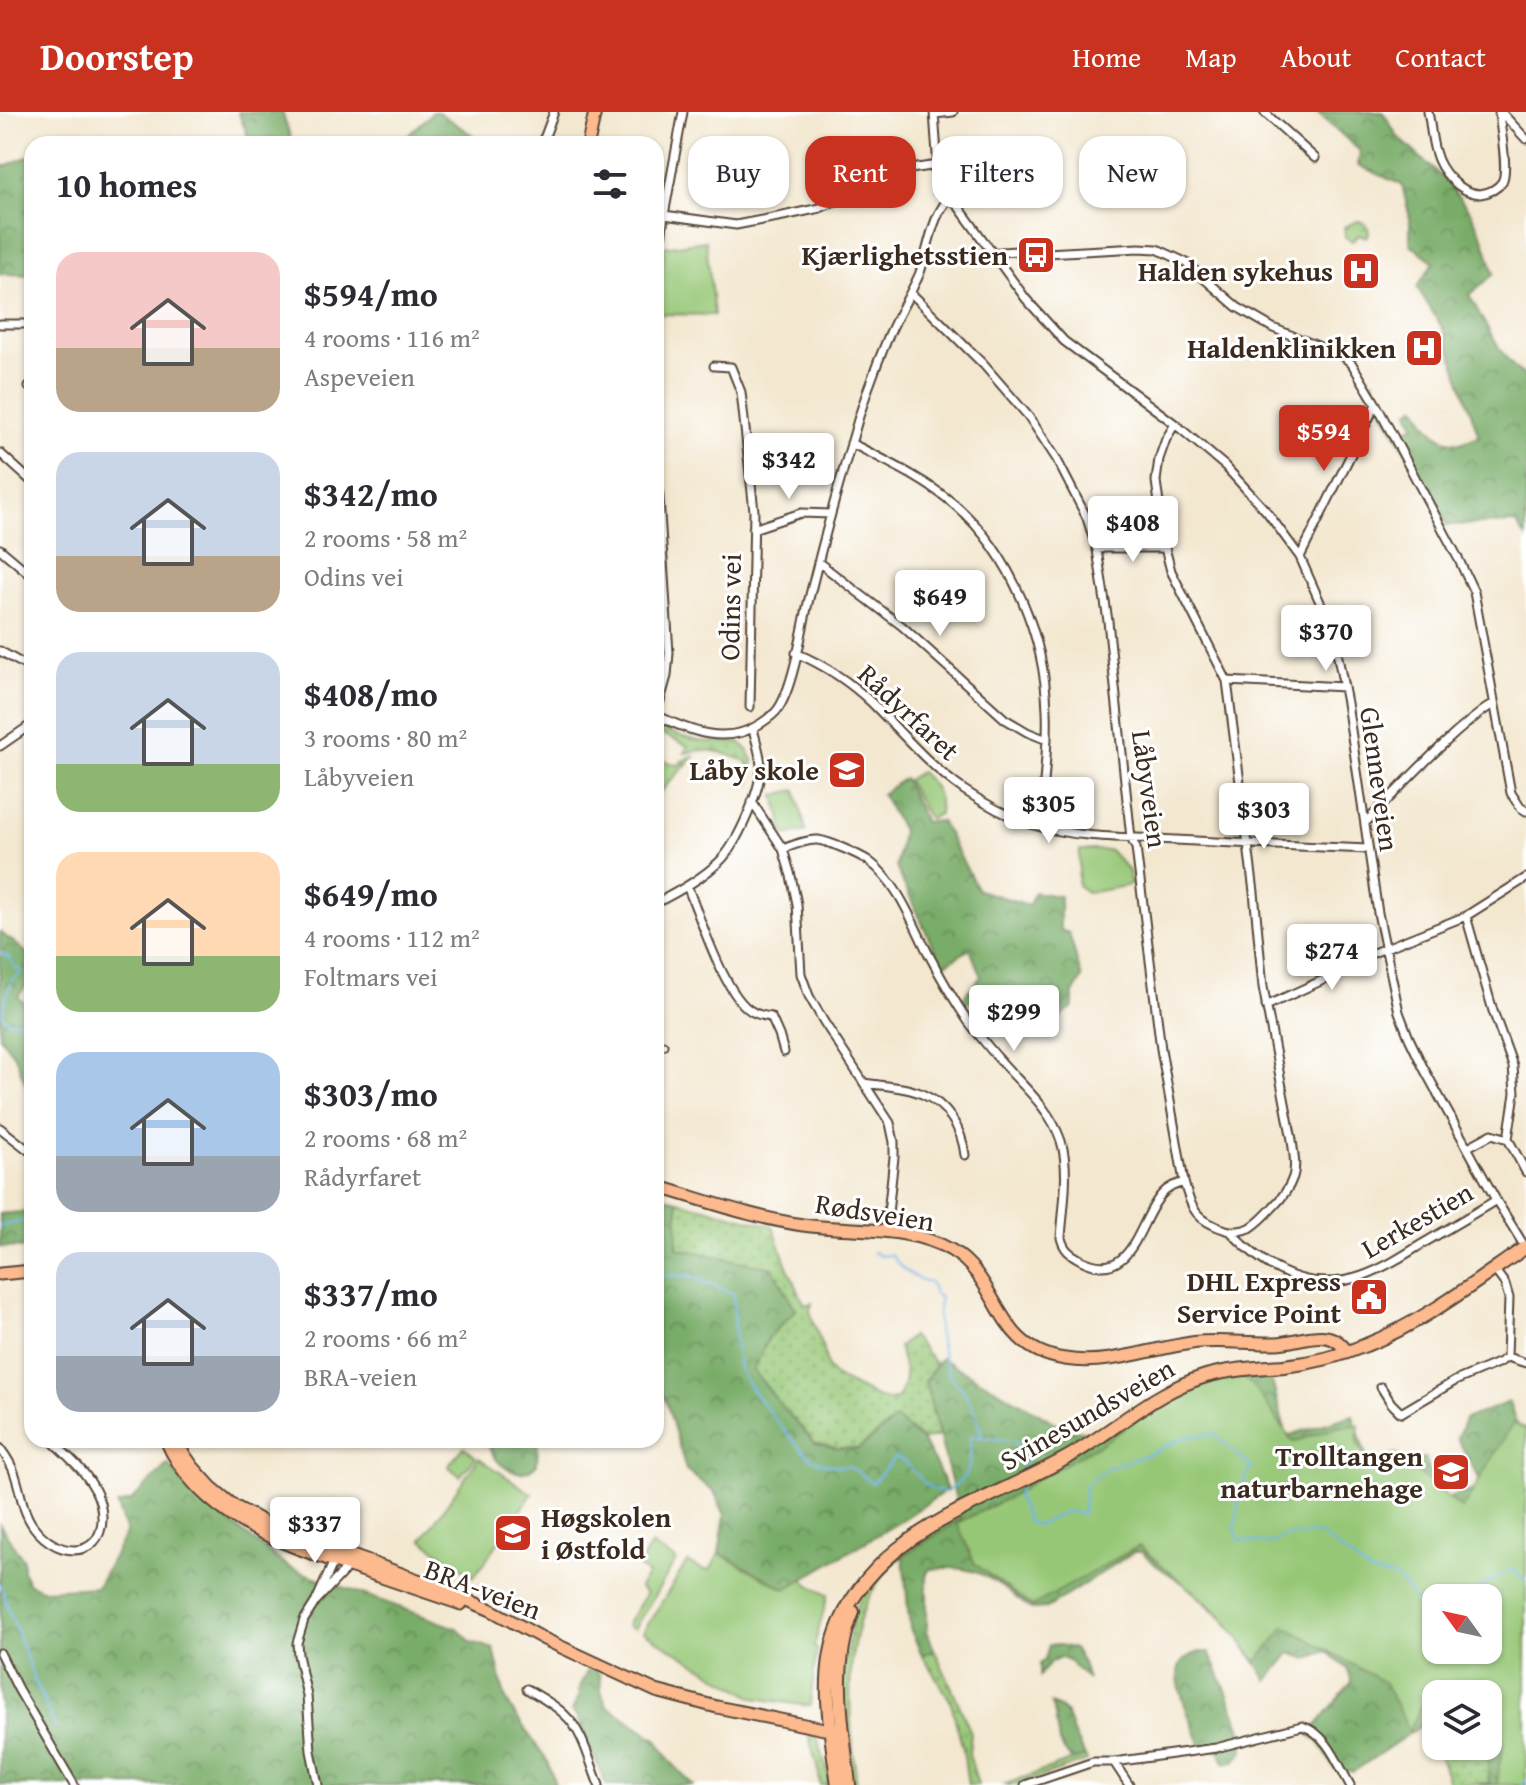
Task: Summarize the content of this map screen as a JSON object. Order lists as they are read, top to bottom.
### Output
{
  "streets": {
    "highway": ["Svinesundsveien"],
    "main road": ["Rødsveien", "BRA-veien"],
    "street": [
      "Odins vei",
      "Rådyrfaret",
      "Glenneveien",
      "Låbyveien",
      "Lerkestien"
    ]
  },
  "crossings": [
    ["Rådyrfaret", "Glenneveien"],
    ["Rådyrfaret", "Låbyveien"],
    ["Glenneveien", "Lerkestien"],
    ["Låbyveien", "Lerkestien"],
    ["Svinesundsveien", "BRA-veien"]
  ],
  "places": {
    "bus stop": ["Kjærlighetsstien"],
    "hospital": ["Halden sykehus", "Haldenklinikken"],
    "school or university": ["Låby skole", "Trolltangen naturbarnehage", "Høgskolen i Østfold"],
    "public building": ["DHL Express Service Point"]
  },
  "north": "top left",
  "page": {
    "header": "Doorstep",
    "nav": [
      "Home",
      "Map",
      "About",
      "Contact"
    ],
    "chip": [
      "Buy",
      "Rent",
      "Filters",
      "New"
    ],
    "heading": "10 homes",
    "list": [
      {
        "name": "$594/mo",
        "note": "4 rooms · 116 m² · Aspeveien"
      },
      {
        "name": "$342/mo",
        "note": "2 rooms · 58 m² · Odins vei"
      },
      {
        "name": "$408/mo",
        "note": "3 rooms · 80 m² · Låbyveien"
      },
      {
        "name": "$649/mo",
        "note": "4 rooms · 112 m² · Foltmars vei"
      },
      {
        "name": "$303/mo",
        "note": "2 rooms · 68 m² · Rådyrfaret"
      },
      {
        "name": "$337/mo",
        "note": "2 rooms · 66 m² · BRA-veien"
      }
    ],
    "price": [
      "$594",
      "$342",
      "$408",
      "$649",
      "$370",
      "$305",
      "$303",
      "$274",
      "$299",
      "$337"
    ]
  }
}
